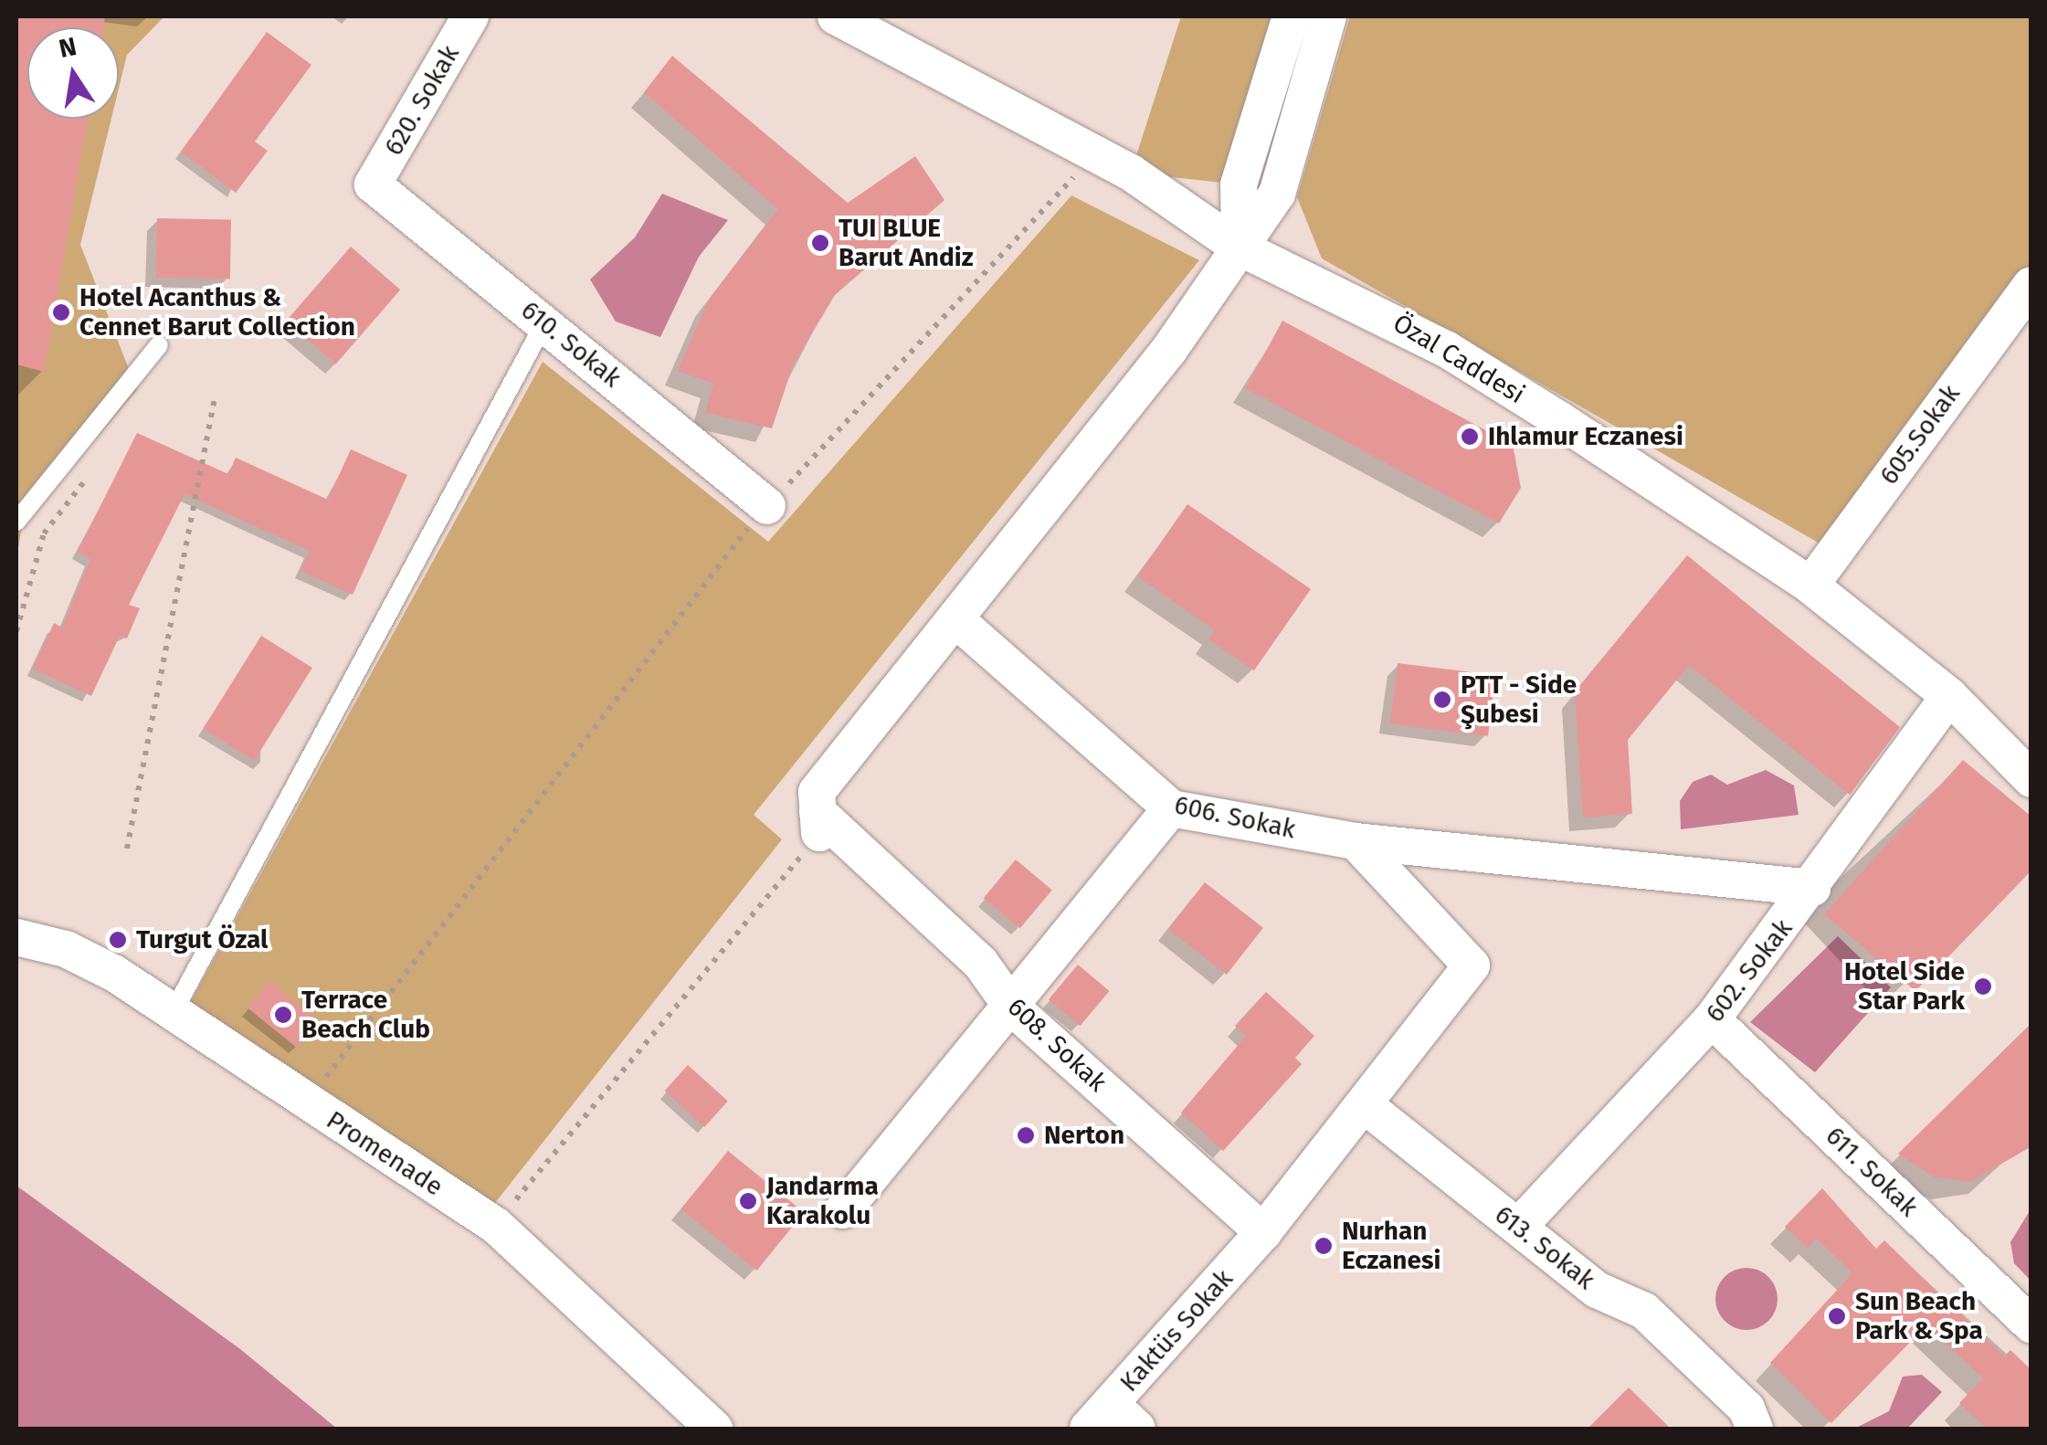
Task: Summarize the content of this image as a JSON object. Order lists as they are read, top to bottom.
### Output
{
  "streets": {
    "street": [
      "620. Sokak",
      "610. Sokak",
      "Özal Caddesi",
      "605.Sokak",
      "606. Sokak",
      "602. Sokak",
      "608. Sokak",
      "Promenade",
      "611. Sokak",
      "613. Sokak",
      "Kaktüs Sokak"
    ]
  },
  "crossings": [
    ["620. Sokak", "610. Sokak"],
    ["Özal Caddesi", "605.Sokak"],
    ["Özal Caddesi", "602. Sokak"],
    ["606. Sokak", "602. Sokak"],
    ["606. Sokak", "Kaktüs Sokak"],
    ["602. Sokak", "611. Sokak"],
    ["602. Sokak", "613. Sokak"],
    ["608. Sokak", "Kaktüs Sokak"],
    ["613. Sokak", "Kaktüs Sokak"]
  ],
  "places": [
    "TUI BLUE Barut Andiz",
    "Hotel Acanthus & Cennet Barut Collection",
    "Ihlamur Eczanesi",
    "PTT - Side Şubesi",
    "Turgut Özal",
    "Hotel Side Star Park",
    "Terrace Beach Club",
    "Nerton",
    "Jandarma Karakolu",
    "Nurhan Eczanesi",
    "Sun Beach Park & Spa"
  ],
  "north": "top"
}
